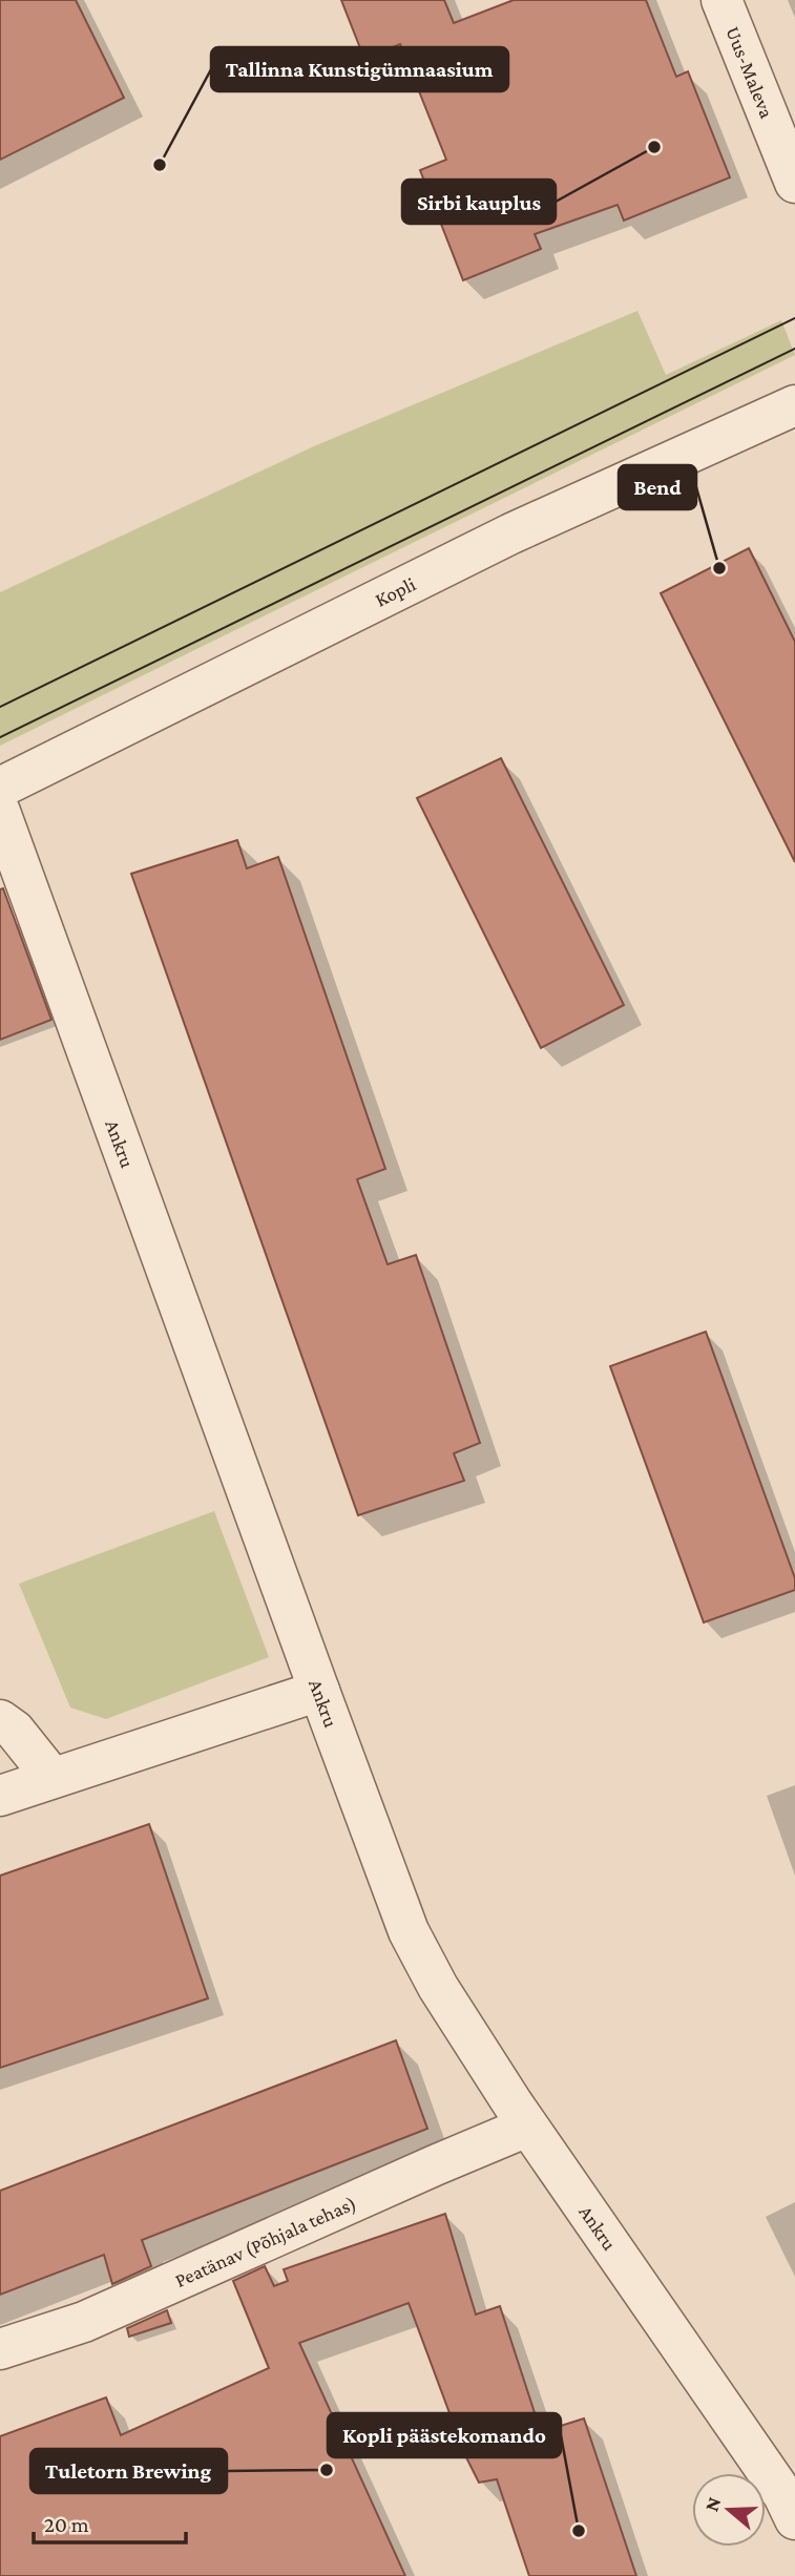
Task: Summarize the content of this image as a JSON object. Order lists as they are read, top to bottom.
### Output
{
  "streets": {
    "street": [
      "Uus-Maleva",
      "Kopli",
      "Ankru",
      "Peatänav (Põhjala tehas)"
    ]
  },
  "crossings": [
    ["Ankru", "Peatänav (Põhjala tehas)"]
  ],
  "places": [
    "Sirbi kauplus",
    "Tallinna Kunstigümnaasium",
    "Bend",
    "Tuletorn Brewing",
    "Kopli päästekomando"
  ],
  "scale_bar": "20 m",
  "north": "left"
}
